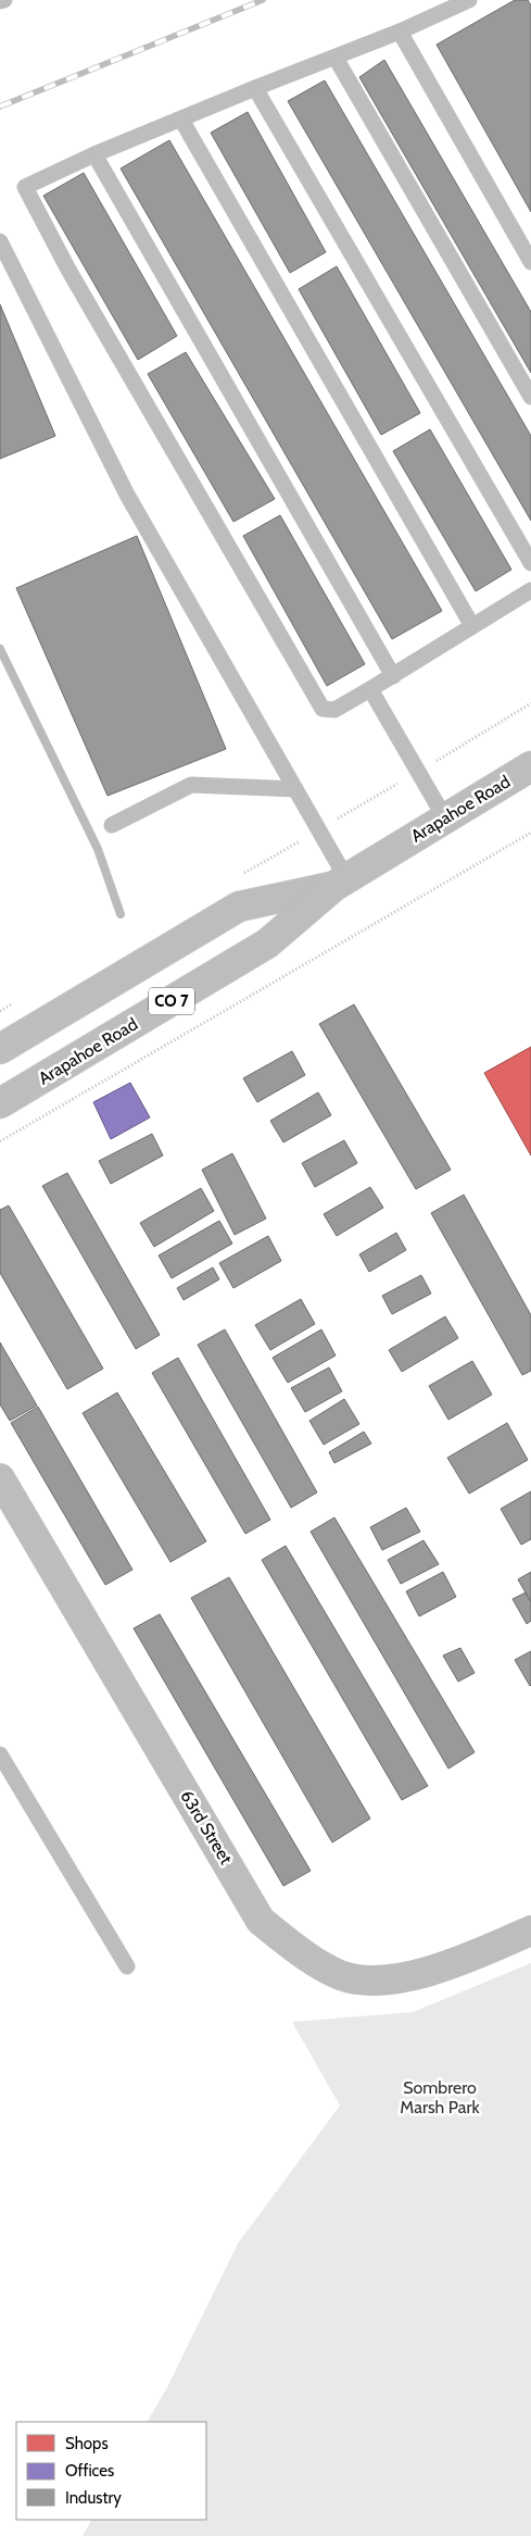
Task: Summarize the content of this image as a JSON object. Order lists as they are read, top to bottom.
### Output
{
  "streets": {
    "main road": ["Arapahoe Road", "CO 7", "63rd Street"]
  },
  "parks": ["Sombrero Marsh Park"],
  "legend": ["Shops", "Offices", "Industry"]
}
